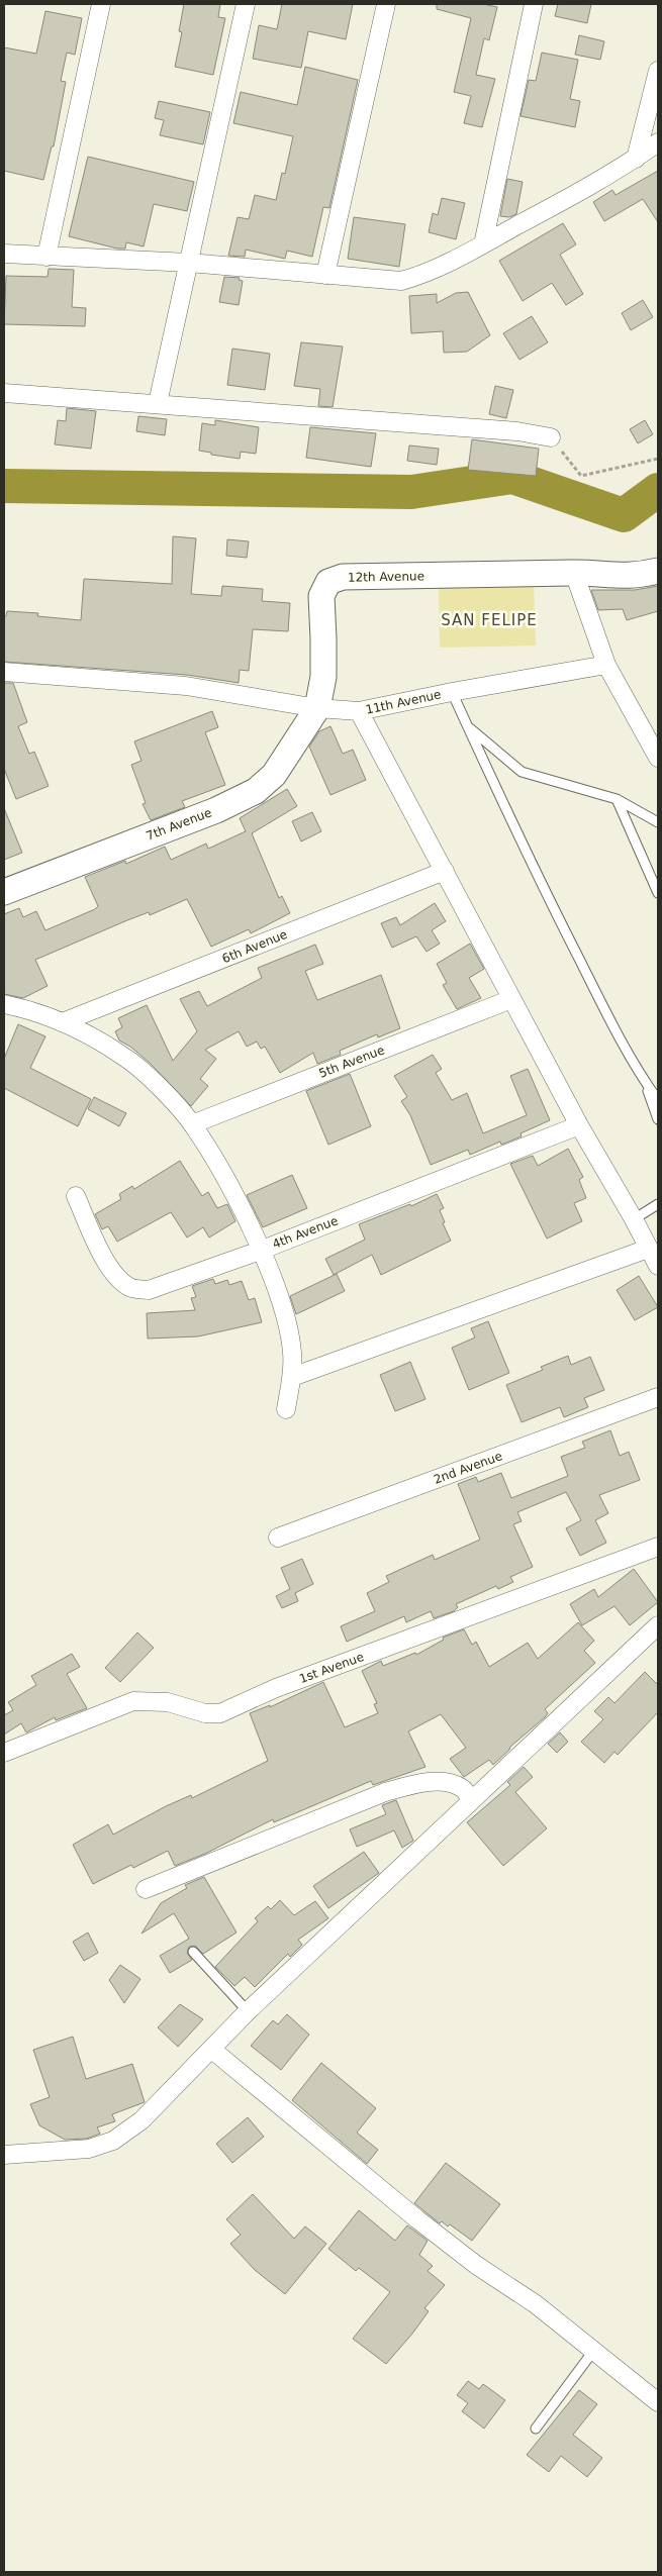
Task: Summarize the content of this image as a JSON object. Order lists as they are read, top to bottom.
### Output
{
  "streets": {
    "street": [
      "12th Avenue",
      "11th Avenue",
      "7th Avenue",
      "6th Avenue",
      "5th Avenue",
      "4th Avenue",
      "2nd Avenue",
      "1st Avenue"
    ]
  },
  "crossings": [
    ["12th Avenue", "11th Avenue"],
    ["12th Avenue", "7th Avenue"],
    ["11th Avenue", "7th Avenue"]
  ],
  "districts": ["SAN FELIPE"]
}
